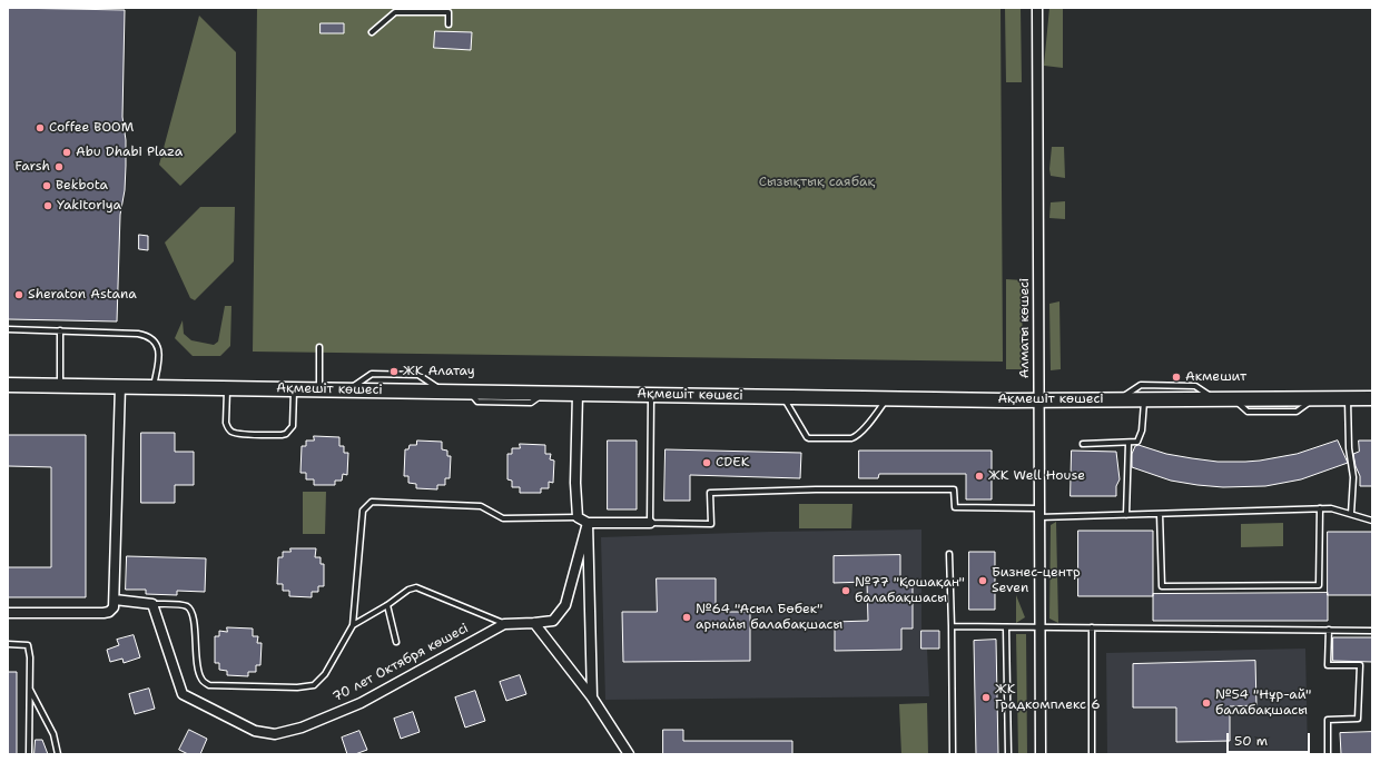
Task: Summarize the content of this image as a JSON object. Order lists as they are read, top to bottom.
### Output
{
  "streets": {
    "main road": ["Ақмешіт көшесі"],
    "street": ["Алматы көшесі", "70 лет Октября көшесі"]
  },
  "crossings": [
    ["Алматы көшесі", "Ақмешіт көшесі"]
  ],
  "parks": ["Сызықтық саябақ"],
  "places": [
    "Coffee BOOM",
    "Abu Dhabi Plaza",
    "Farsh",
    "Bekbota",
    "Yakitoriya",
    "Sheraton Astana",
    "ЖК Алатау",
    "Акмешит",
    "CDEK",
    "ЖК Well House",
    "Бизнес-центр Seven",
    "№77 \"Қошақан\" балабақшасы",
    "№64 \"Асыл Бөбек\" арнайы балабақшасы",
    "ЖК Градкомплекс 6",
    "№54 \"Нұр-ай\" балабақшасы"
  ],
  "scale_bar": "50 m"
}
